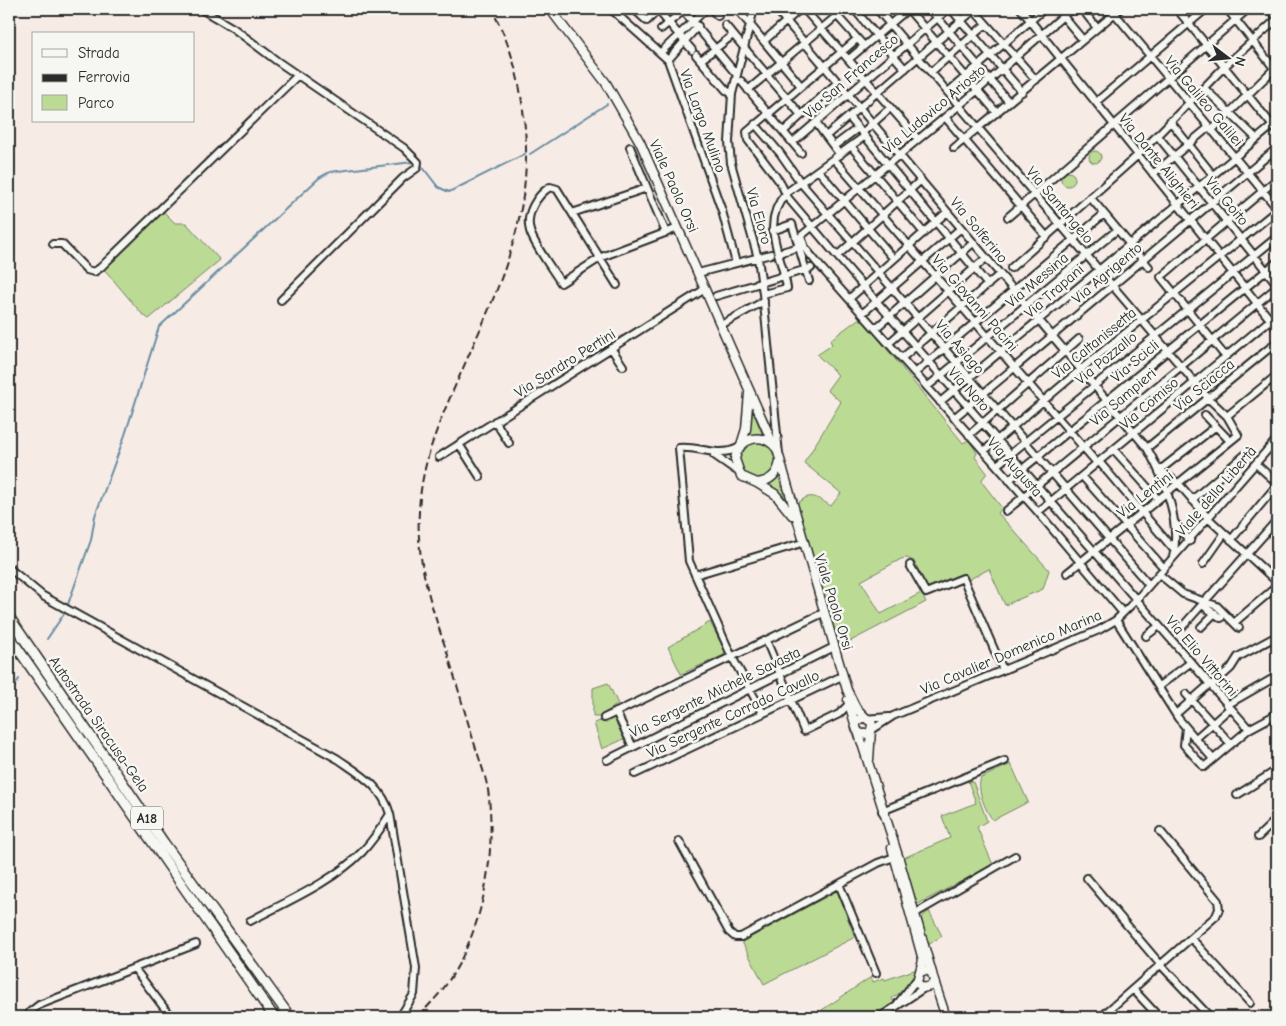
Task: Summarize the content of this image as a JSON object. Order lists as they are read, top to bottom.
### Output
{
  "streets": {
    "highway": ["Autostrada Siracusa-Gela", "A18"],
    "main road": ["Viale Paolo Orsi"],
    "street": [
      "Via San Francesco",
      "Via Galileo Galilei",
      "Via Ludovico Ariosto",
      "Via Largo Mulino",
      "Via Dante Alighieri",
      "Via Goito",
      "Via Santangelo",
      "Via Eloro",
      "Via Solferino",
      "Via Agrigento",
      "Via Messina",
      "Via Trapani",
      "Via Giovanni Pacini",
      "Via Caltanissetta",
      "Via Asiago",
      "Via Pozzallo",
      "Via Scicli",
      "Via Sandro Pertini",
      "Via Sciacca",
      "Via Noto",
      "Via Sampieri",
      "Via Comiso",
      "Via Augusta",
      "Viale della Libertà",
      "Via Lentini",
      "Via Cavalier Domenico Marina",
      "Via Elio Vittorini",
      "Via Sergente Michele Savasta",
      "Via Sergente Corrado Cavallo"
    ]
  },
  "crossings": [
    ["Via San Francesco", "Via Santangelo"],
    ["Via San Francesco", "Via Solferino"],
    ["Via San Francesco", "Via Giovanni Pacini"],
    ["Via Galileo Galilei", "Via Agrigento"],
    ["Via Galileo Galilei", "Via Trapani"],
    ["Via Galileo Galilei", "Via Caltanissetta"],
    ["Via Ludovico Ariosto", "Via Dante Alighieri"],
    ["Via Ludovico Ariosto", "Via Santangelo"],
    ["Via Ludovico Ariosto", "Via Solferino"],
    ["Via Ludovico Ariosto", "Via Giovanni Pacini"],
    ["Via Ludovico Ariosto", "Via Asiago"],
    ["Via Ludovico Ariosto", "Via Noto"],
    ["Via Ludovico Ariosto", "Via Augusta"],
    ["Via Dante Alighieri", "Via Agrigento"],
    ["Via Dante Alighieri", "Via Trapani"],
    ["Via Dante Alighieri", "Via Caltanissetta"],
    ["Via Dante Alighieri", "Via Pozzallo"],
    ["Via Dante Alighieri", "Via Scicli"],
    ["Via Dante Alighieri", "Via Sampieri"],
    ["Via Dante Alighieri", "Via Comiso"],
    ["Viale Paolo Orsi", "Via Eloro"],
    ["Viale Paolo Orsi", "Via Sandro Pertini"],
    ["Viale Paolo Orsi", "Via Sergente Michele Savasta"],
    ["Viale Paolo Orsi", "Via Sergente Corrado Cavallo"],
    ["Via Goito", "Via Agrigento"],
    ["Via Goito", "Via Trapani"],
    ["Via Goito", "Via Caltanissetta"],
    ["Via Goito", "Via Pozzallo"],
    ["Via Goito", "Via Scicli"],
    ["Via Goito", "Via Sampieri"],
    ["Via Santangelo", "Via Agrigento"],
    ["Via Santangelo", "Via Messina"],
    ["Via Santangelo", "Via Trapani"],
    ["Via Santangelo", "Via Caltanissetta"],
    ["Via Santangelo", "Via Pozzallo"],
    ["Via Santangelo", "Via Scicli"],
    ["Via Santangelo", "Via Sciacca"],
    ["Via Santangelo", "Via Sampieri"],
    ["Via Santangelo", "Via Comiso"],
    ["Via Santangelo", "Via Lentini"],
    ["Via Eloro", "Via Sandro Pertini"],
    ["Via Solferino", "Via Agrigento"],
    ["Via Solferino", "Via Messina"],
    ["Via Solferino", "Via Trapani"],
    ["Via Solferino", "Via Giovanni Pacini"],
    ["Via Solferino", "Via Caltanissetta"],
    ["Via Solferino", "Via Pozzallo"],
    ["Via Solferino", "Via Scicli"],
    ["Via Solferino", "Via Sciacca"],
    ["Via Solferino", "Via Sampieri"],
    ["Via Solferino", "Via Comiso"],
    ["Via Solferino", "Viale della Libertà"],
    ["Via Solferino", "Via Lentini"],
    ["Via Solferino", "Via Cavalier Domenico Marina"],
    ["Via Agrigento", "Via Giovanni Pacini"],
    ["Via Agrigento", "Via Asiago"],
    ["Via Agrigento", "Via Noto"],
    ["Via Agrigento", "Via Augusta"],
    ["Via Messina", "Via Giovanni Pacini"],
    ["Via Messina", "Via Asiago"],
    ["Via Messina", "Via Noto"],
    ["Via Messina", "Via Augusta"],
    ["Via Trapani", "Via Giovanni Pacini"],
    ["Via Trapani", "Via Asiago"],
    ["Via Trapani", "Via Noto"],
    ["Via Trapani", "Via Augusta"],
    ["Via Giovanni Pacini", "Via Caltanissetta"],
    ["Via Giovanni Pacini", "Via Pozzallo"],
    ["Via Giovanni Pacini", "Via Scicli"],
    ["Via Giovanni Pacini", "Via Sampieri"],
    ["Via Giovanni Pacini", "Via Comiso"],
    ["Via Giovanni Pacini", "Viale della Libertà"],
    ["Via Giovanni Pacini", "Via Lentini"],
    ["Via Giovanni Pacini", "Via Cavalier Domenico Marina"],
    ["Via Caltanissetta", "Via Asiago"],
    ["Via Caltanissetta", "Via Noto"],
    ["Via Caltanissetta", "Via Augusta"],
    ["Via Asiago", "Via Pozzallo"],
    ["Via Asiago", "Via Scicli"],
    ["Via Asiago", "Via Noto"],
    ["Via Asiago", "Via Sampieri"],
    ["Via Asiago", "Via Comiso"],
    ["Via Asiago", "Via Lentini"],
    ["Via Asiago", "Via Cavalier Domenico Marina"],
    ["Via Pozzallo", "Via Noto"],
    ["Via Pozzallo", "Via Augusta"],
    ["Via Scicli", "Via Noto"],
    ["Via Scicli", "Via Augusta"],
    ["Via Noto", "Via Sampieri"],
    ["Via Noto", "Via Comiso"],
    ["Via Noto", "Via Augusta"],
    ["Via Noto", "Via Lentini"],
    ["Via Noto", "Via Cavalier Domenico Marina"],
    ["Via Noto", "Via Elio Vittorini"],
    ["Via Sampieri", "Via Augusta"],
    ["Via Comiso", "Via Augusta"],
    ["Via Augusta", "Via Lentini"],
    ["Via Augusta", "Via Cavalier Domenico Marina"],
    ["Viale della Libertà", "Via Cavalier Domenico Marina"],
    ["Via Cavalier Domenico Marina", "Via Elio Vittorini"]
  ],
  "legend": ["Strada", "Ferrovia", "Parco"],
  "north": "right"
}
